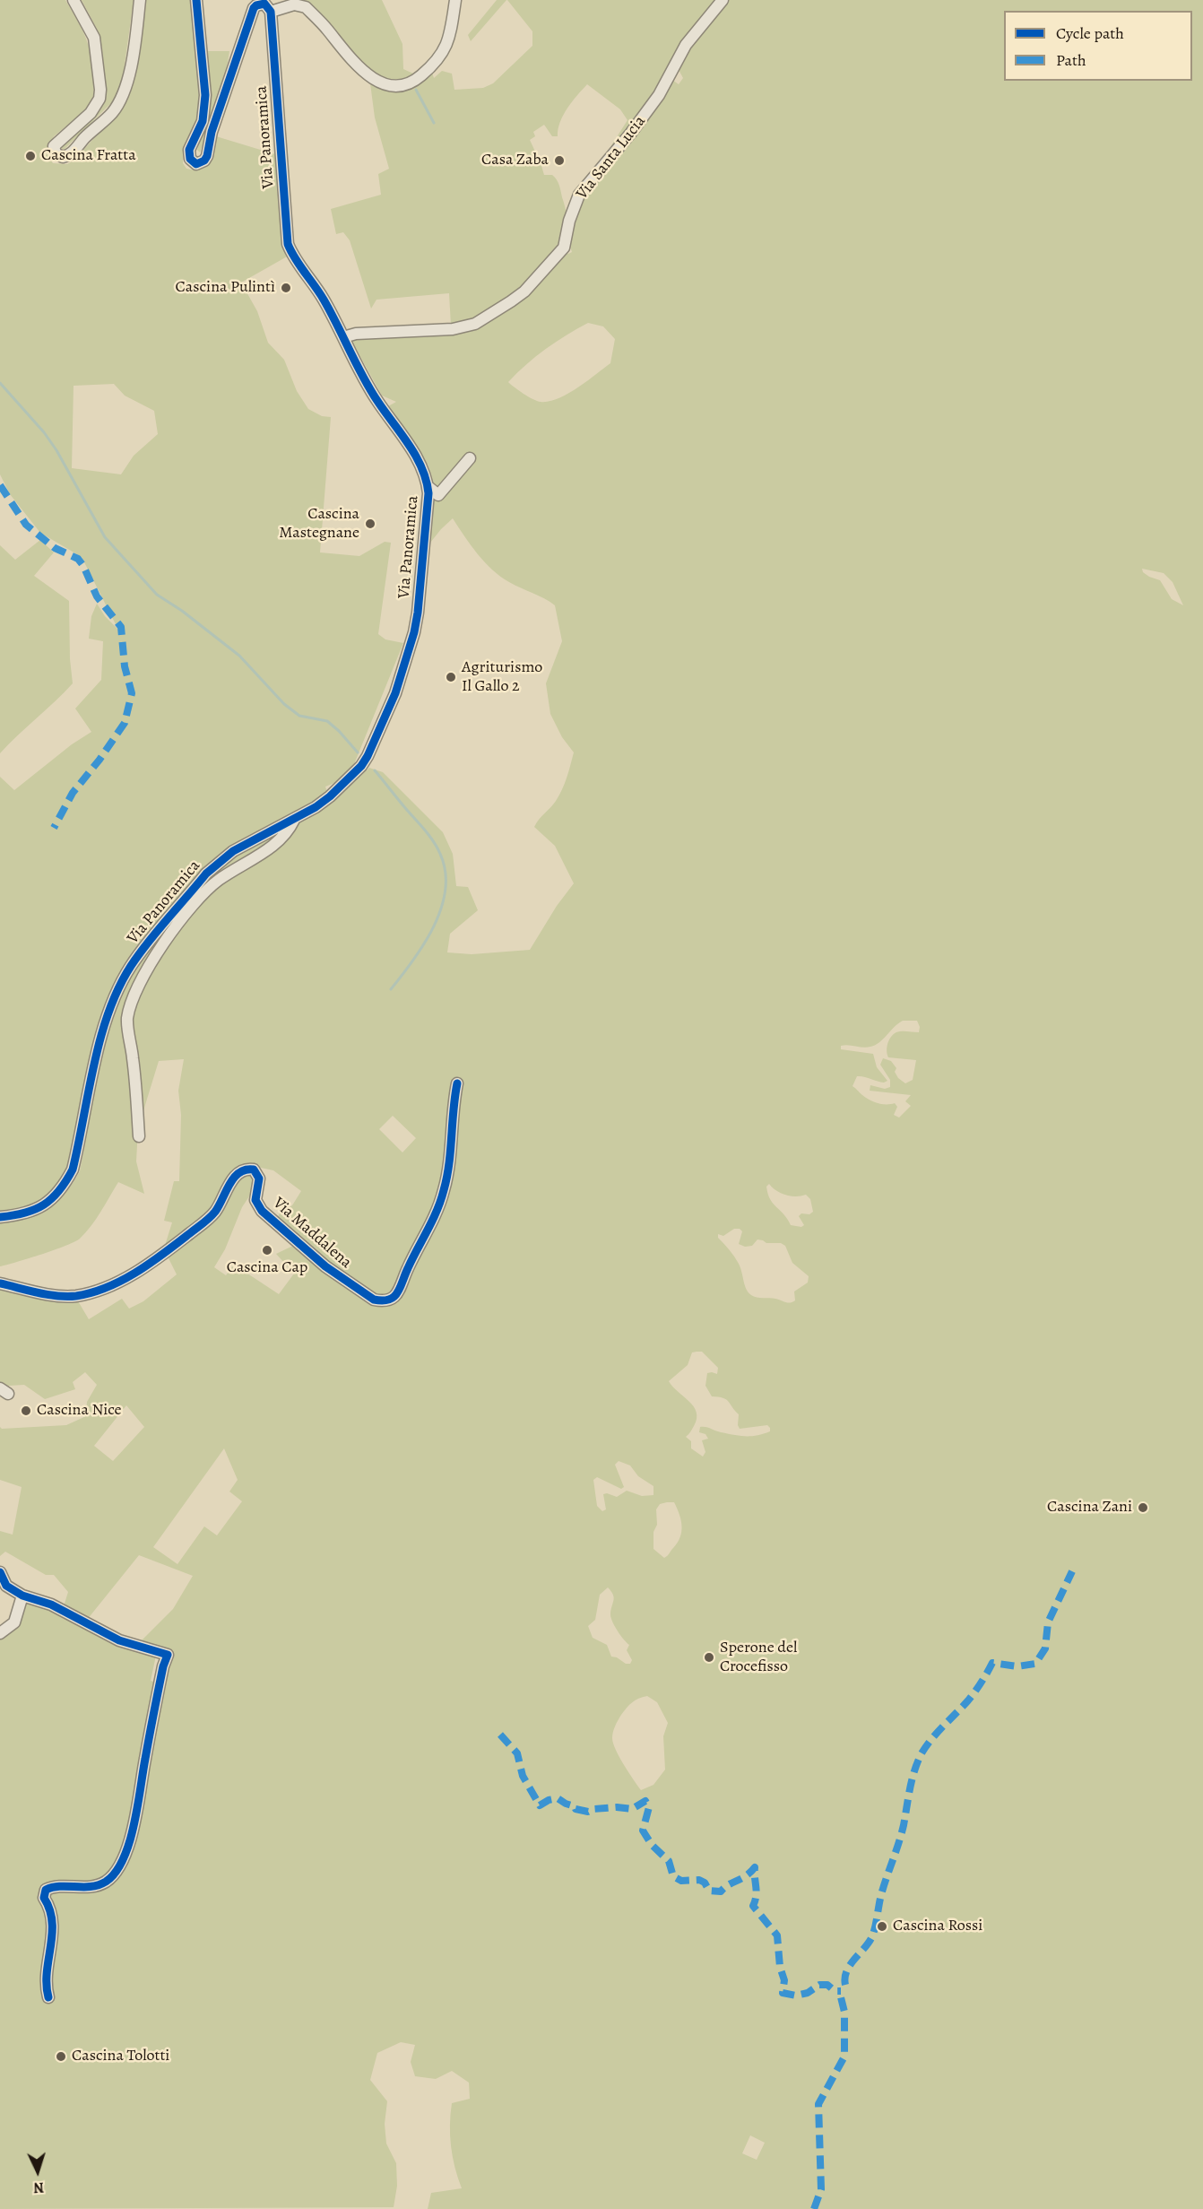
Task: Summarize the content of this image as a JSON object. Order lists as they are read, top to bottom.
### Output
{
  "streets": {
    "street": ["Via Panoramica", "Via Santa Lucia", "Via Maddalena"]
  },
  "crossings": [
    ["Via Panoramica", "Via Santa Lucia"]
  ],
  "places": [
    "Cascina Fratta",
    "Casa Zaba",
    "Cascina Pulintì",
    "Cascina Mastegnane",
    "Agriturismo Il Gallo 2",
    "Cascina Cap",
    "Cascina Nice",
    "Cascina Zani",
    "Sperone del Crocefisso",
    "Cascina Rossi",
    "Cascina Tolotti"
  ],
  "legend": ["Cycle path", "Path"],
  "north": "bottom"
}
